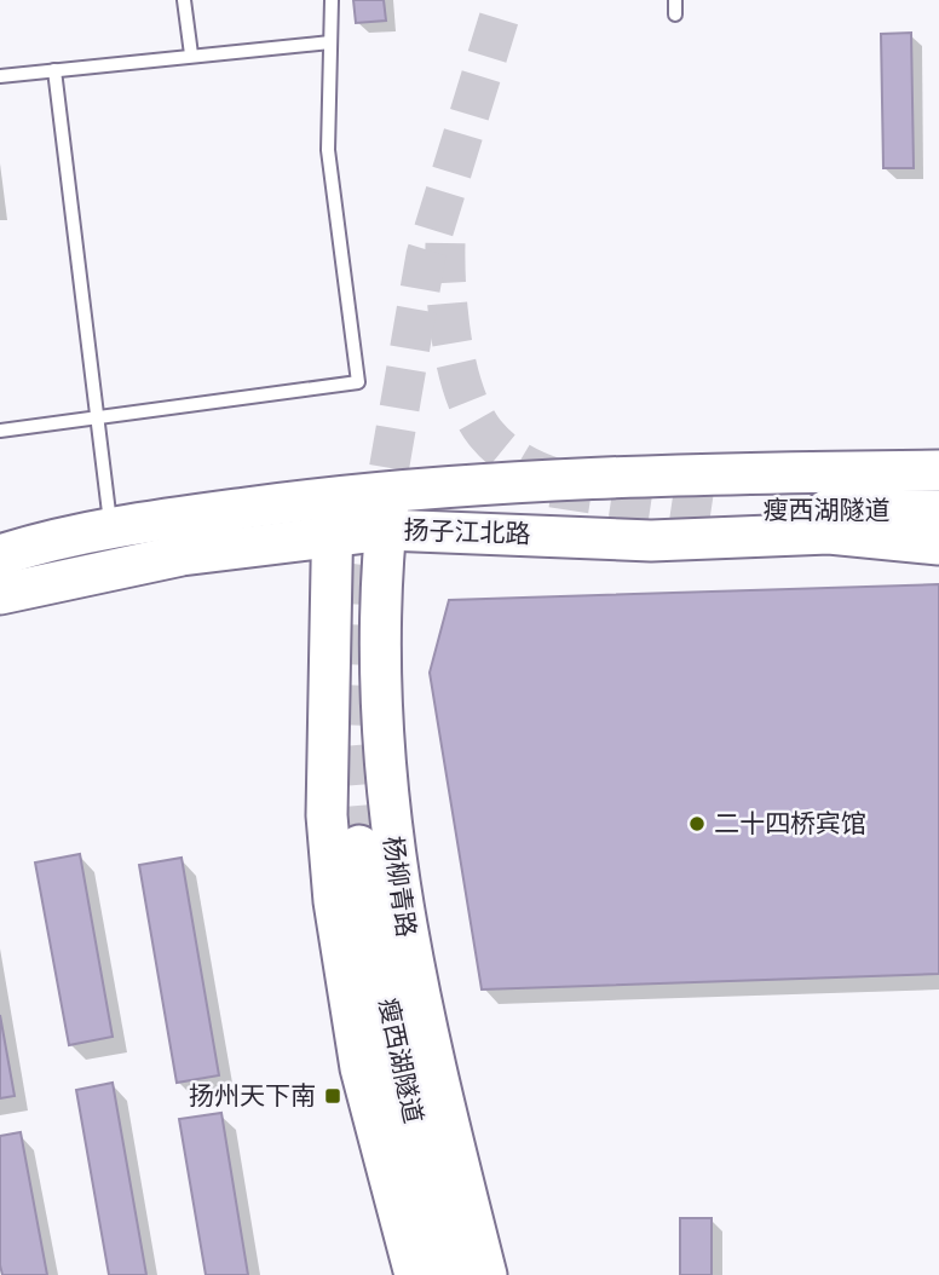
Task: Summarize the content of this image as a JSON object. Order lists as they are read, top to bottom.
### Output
{
  "streets": {
    "main road": ["瘦西湖隧道", "扬子江北路", "杨柳青路"]
  },
  "crossings": [
    ["扬子江北路", "杨柳青路"]
  ],
  "places": {
    "other": ["二十四桥宾馆"],
    "transit": ["扬州天下南"]
  }
}
